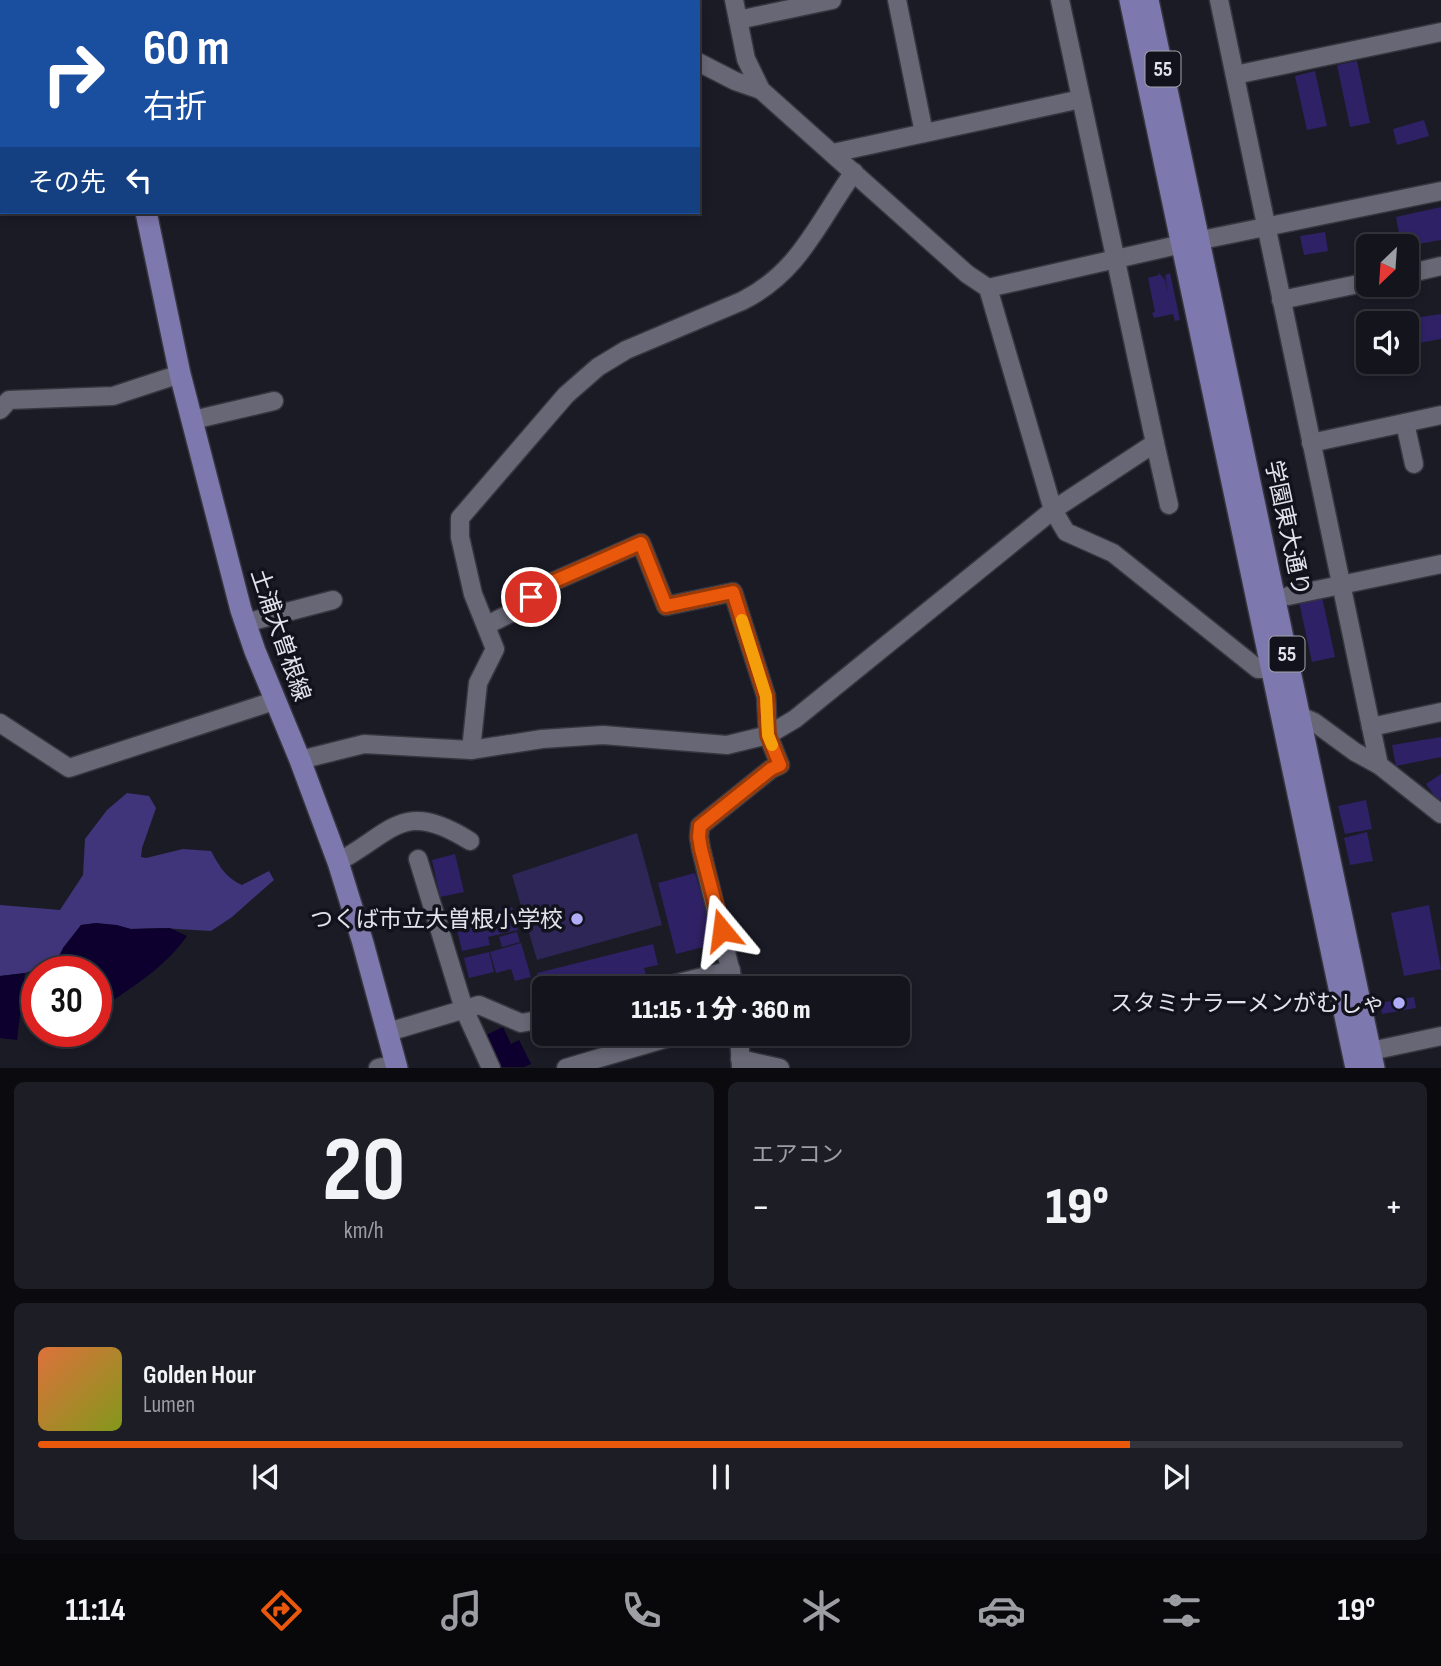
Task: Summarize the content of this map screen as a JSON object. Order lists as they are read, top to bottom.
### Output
{
  "streets": {
    "main road": ["55", "学園東大通り", "土浦大曽根線"]
  },
  "places": ["つくば市立大曽根小学校", "スタミナラーメンがむしゃ"],
  "north": "bottom left",
  "page": {
    "turn": ["60 m", "右折"],
    "then": "その先",
    "limit": "30",
    "trip": "11:15 · 1 分 · 360 m",
    "tile": [
      ["20", "km/h"],
      "エアコン"
    ],
    "heat": ["−", "19°", "+"],
    "song": ["Golden Hour", "Lumen"],
    "tabs": ["11:14", "19°"]
  }
}
